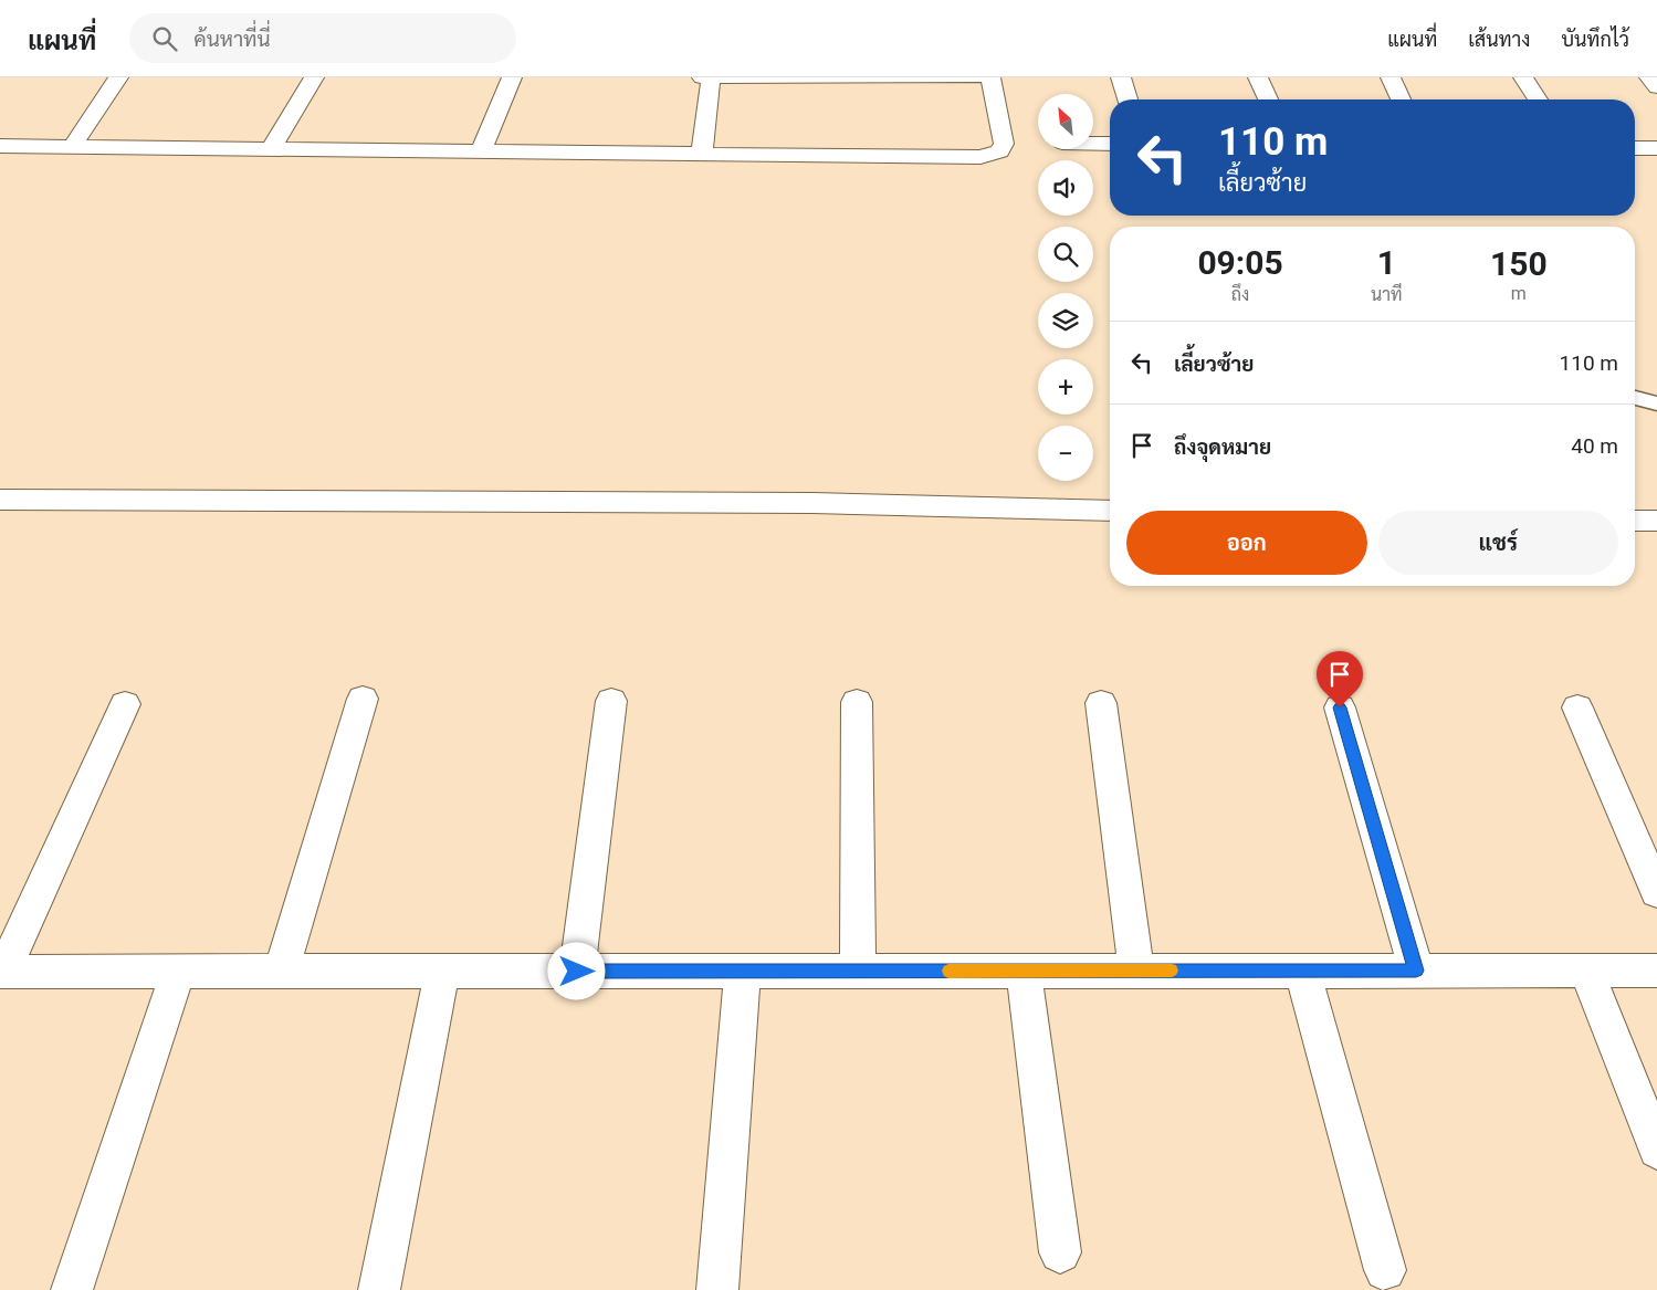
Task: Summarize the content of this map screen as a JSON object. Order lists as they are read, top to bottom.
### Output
{
  "north": "top left",
  "page": {
    "header": "แผนที่",
    "search": "ค้นหาที่นี่",
    "nav": ["แผนที่", "เส้นทาง", "บันทึกไว้"],
    "map_buttons": ["+", "−"],
    "turn": ["110 m", "เลี้ยวซ้าย"],
    "eta": [
      "09:05",
      "ถึง",
      "1",
      "นาที",
      "150",
      "m"
    ],
    "list": [
      {
        "name": "เลี้ยวซ้าย",
        "value": "110 m"
      },
      {
        "name": "ถึงจุดหมาย",
        "value": "40 m"
      }
    ],
    "buttons": ["ออก", "แชร์"]
  }
}
